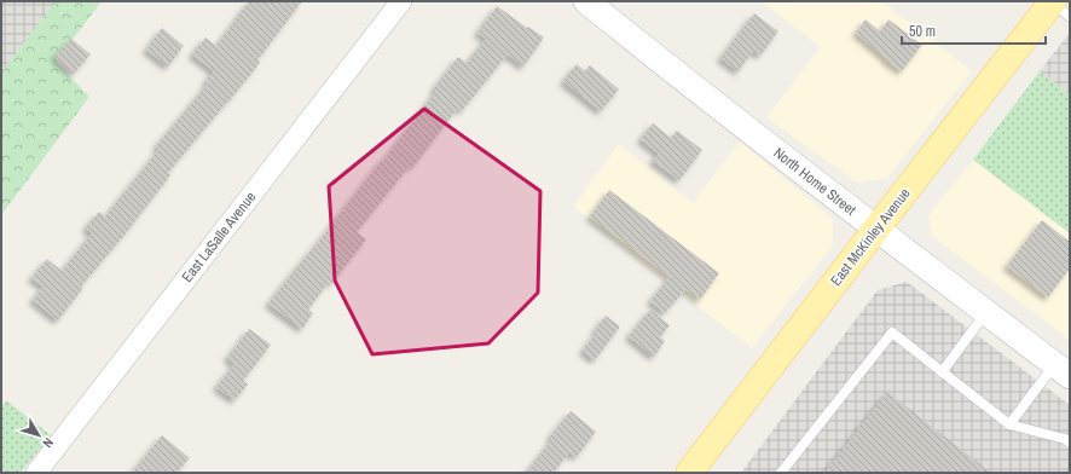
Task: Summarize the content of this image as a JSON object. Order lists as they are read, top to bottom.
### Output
{
  "streets": {
    "main road": ["East McKinley Avenue"],
    "street": ["North Home Street", "East LaSalle Avenue"]
  },
  "crossings": [
    ["North Home Street", "East McKinley Avenue"]
  ],
  "scale_bar": "50 m",
  "north": "bottom right"
}
